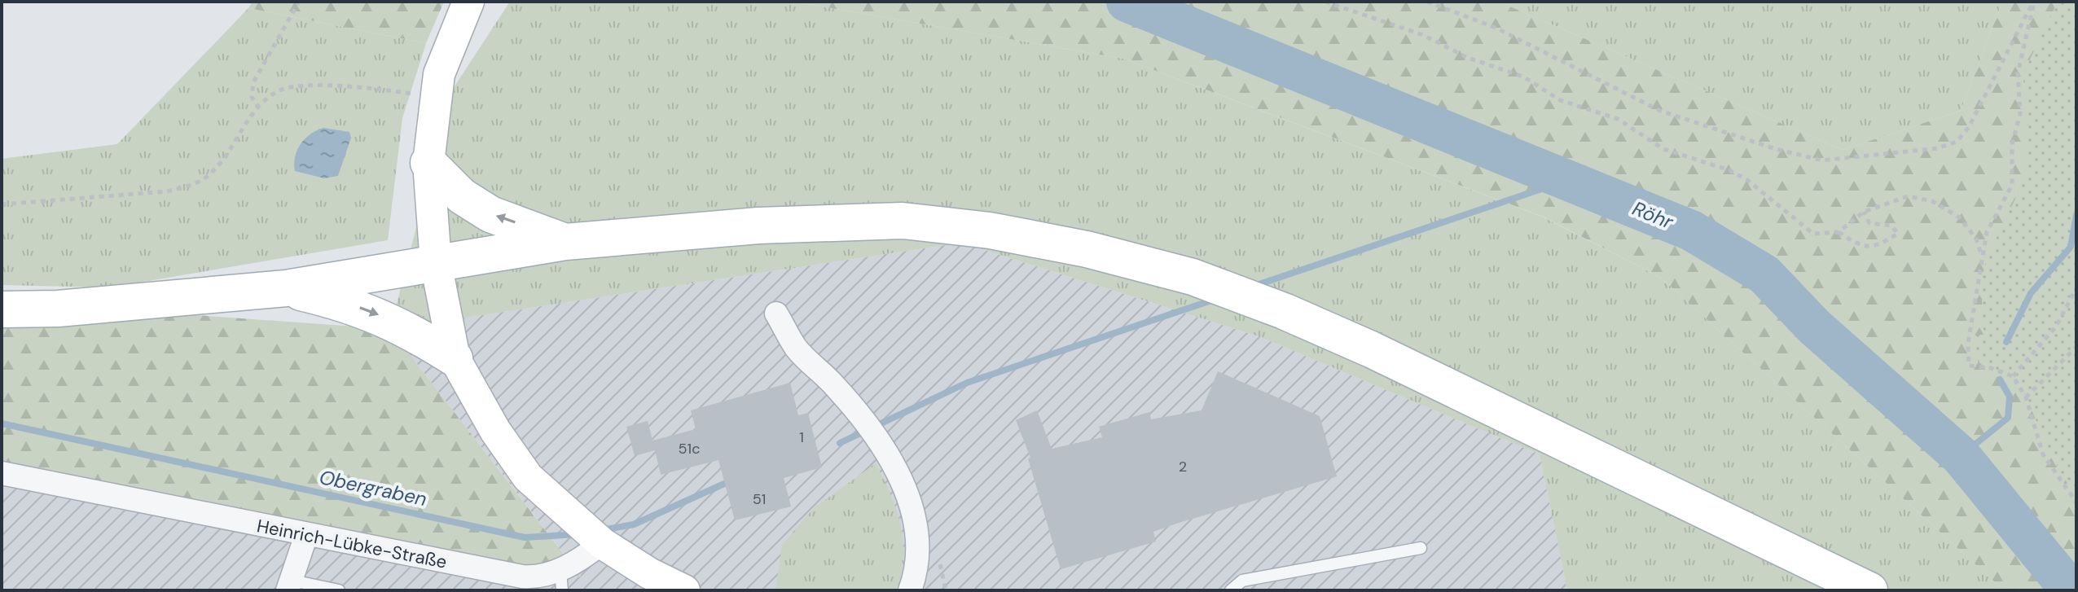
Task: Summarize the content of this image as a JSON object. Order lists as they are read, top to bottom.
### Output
{
  "streets": {
    "street": ["Heinrich-Lübke-Straße"]
  },
  "water": ["Röhr", "Obergraben"],
  "house_numbers": [
    "1",
    "51c",
    "2",
    "51"
  ]
}
